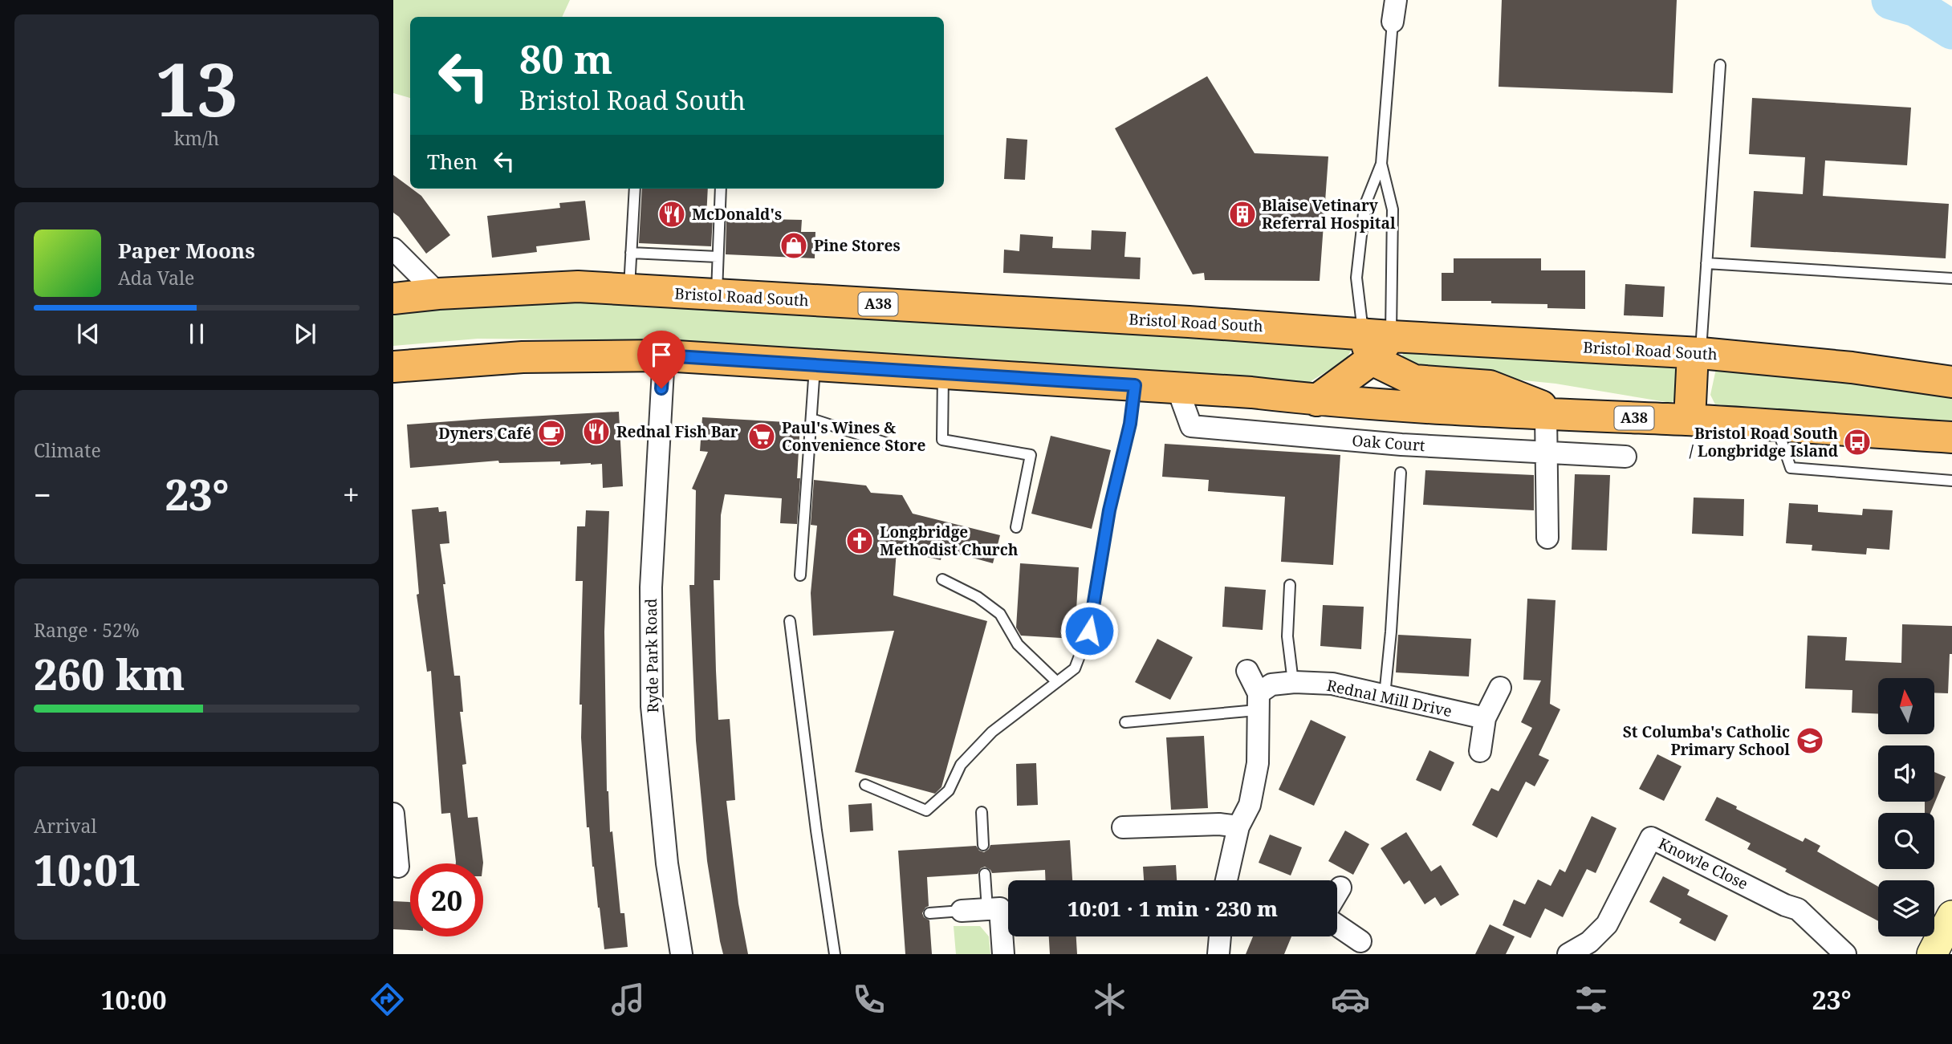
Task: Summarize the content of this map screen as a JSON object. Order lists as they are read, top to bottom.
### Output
{
  "streets": {
    "highway": ["Bristol Road South", "A38"],
    "street": [
      "Oak Court",
      "Ryde Park Road",
      "Rednal Mill Drive",
      "Knowle Close"
    ]
  },
  "crossings": [
    ["A38", "Oak Court"],
    ["A38", "Ryde Park Road"]
  ],
  "places": {
    "restaurant": ["McDonald's", "Rednal Fish Bar"],
    "building": ["Blaise Vetinary Referral Hospital"],
    "shop": ["Pine Stores"],
    "cafe": ["Dyners Café"],
    "supermarket": ["Paul's Wines & Convenience Store"],
    "bus stop": ["Bristol Road South / Longbridge Island"],
    "church": ["Longbridge Methodist Church"],
    "school or university": ["St Columba's Catholic Primary School"]
  },
  "north": "top",
  "page": {
    "tile": [
      ["13", "km/h"],
      "Climate",
      ["Range · 52%", "260 km"],
      ["Arrival", "10:01"]
    ],
    "turn": ["80 m", "Bristol Road South"],
    "then": "Then",
    "song": ["Paper Moons", "Ada Vale"],
    "heat": ["−", "23°", "+"],
    "limit": "20",
    "trip": "10:01 · 1 min · 230 m",
    "tabs": ["10:00", "23°"]
  }
}
